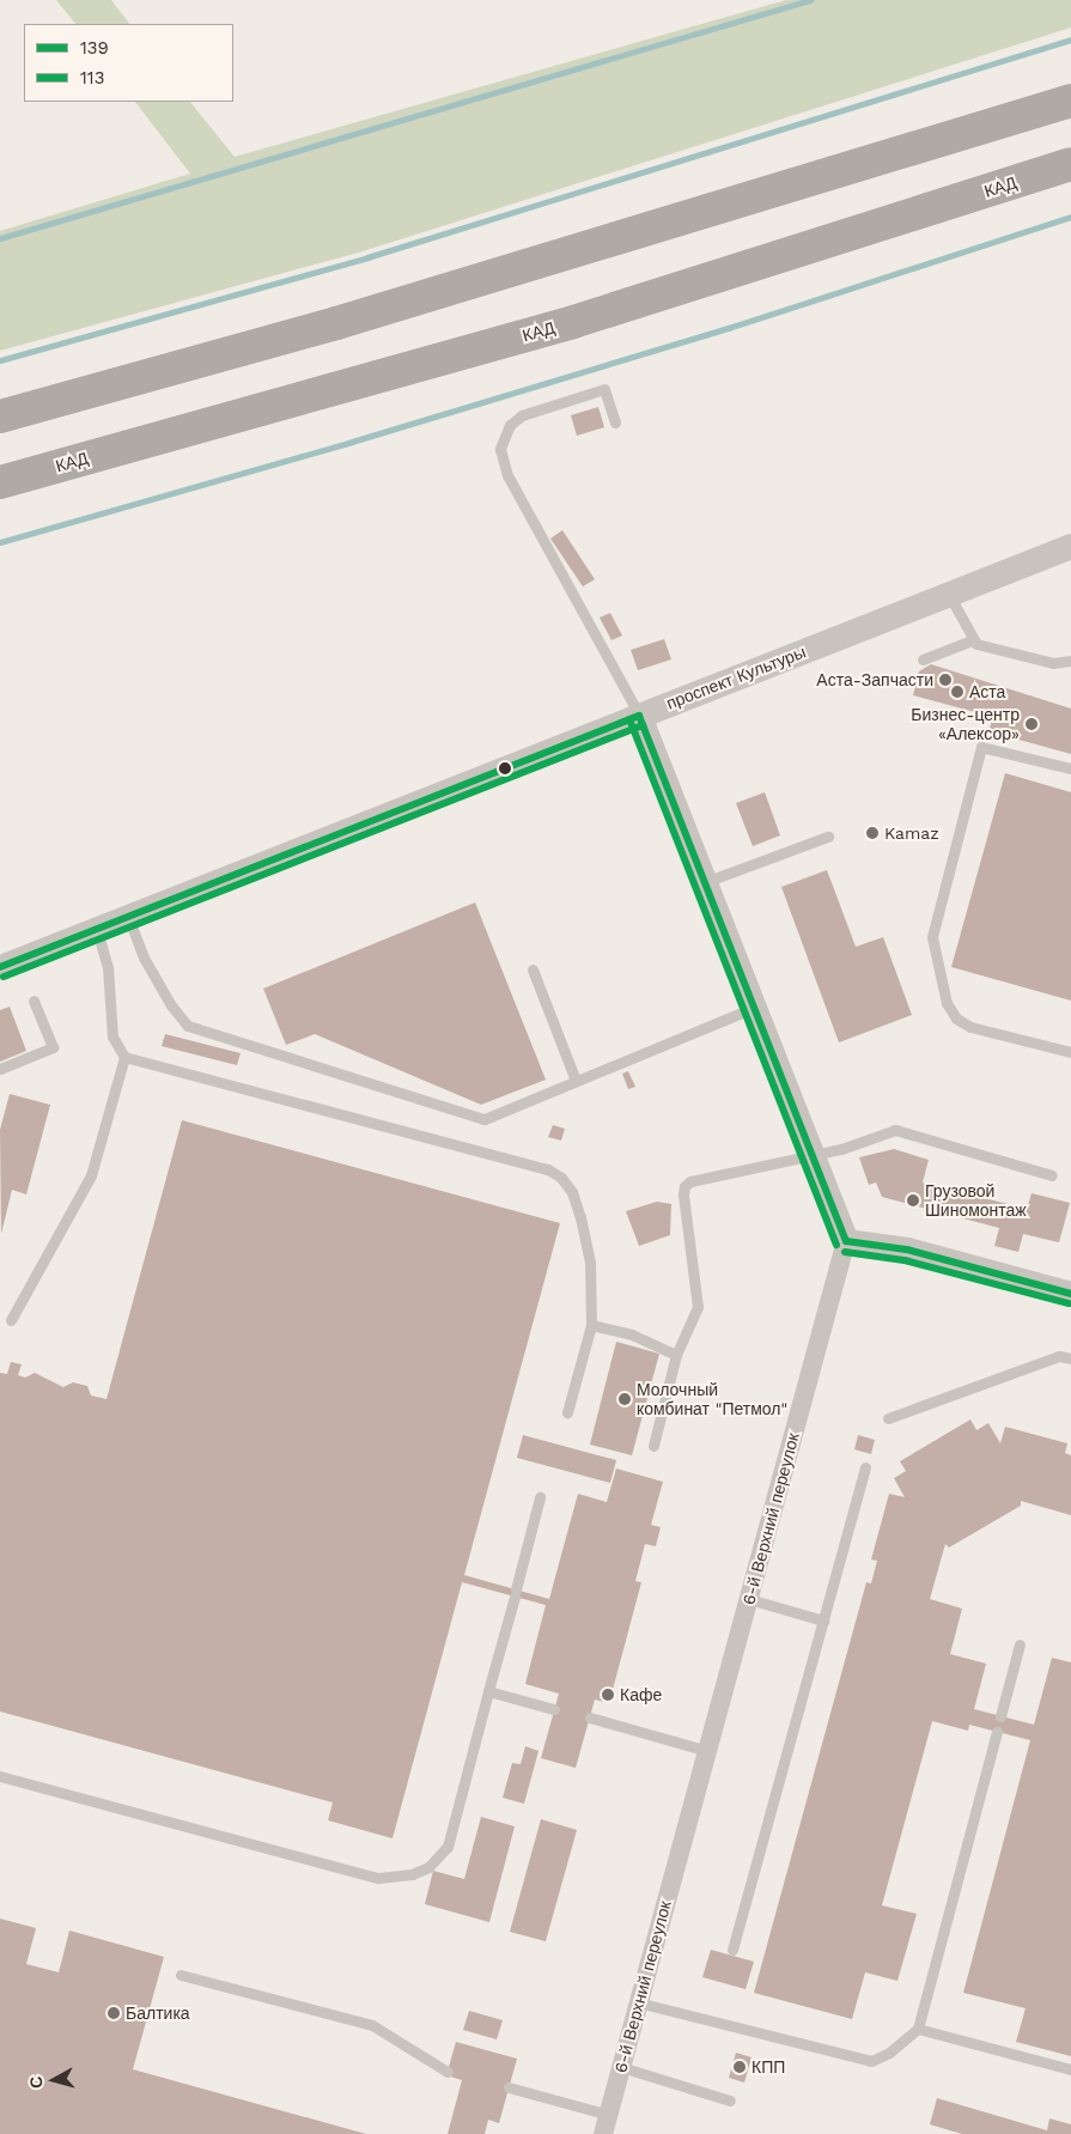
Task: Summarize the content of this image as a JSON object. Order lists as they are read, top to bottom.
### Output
{
  "streets": {
    "highway": ["КАД"],
    "street": ["проспект Культуры", "6-й Верхний переулок"]
  },
  "places": [
    "Аста-Запчасти",
    "Аста",
    "Бизнес-центр «Алексор»",
    "Kamaz",
    "Грузовой Шиномонтаж",
    "Молочный комбинат \"Петмол\"",
    "Кафе",
    "Балтика",
    "КПП"
  ],
  "lines": ["transit line 139", "transit line 113"],
  "legend": ["139", "113"],
  "north": "left"
}
